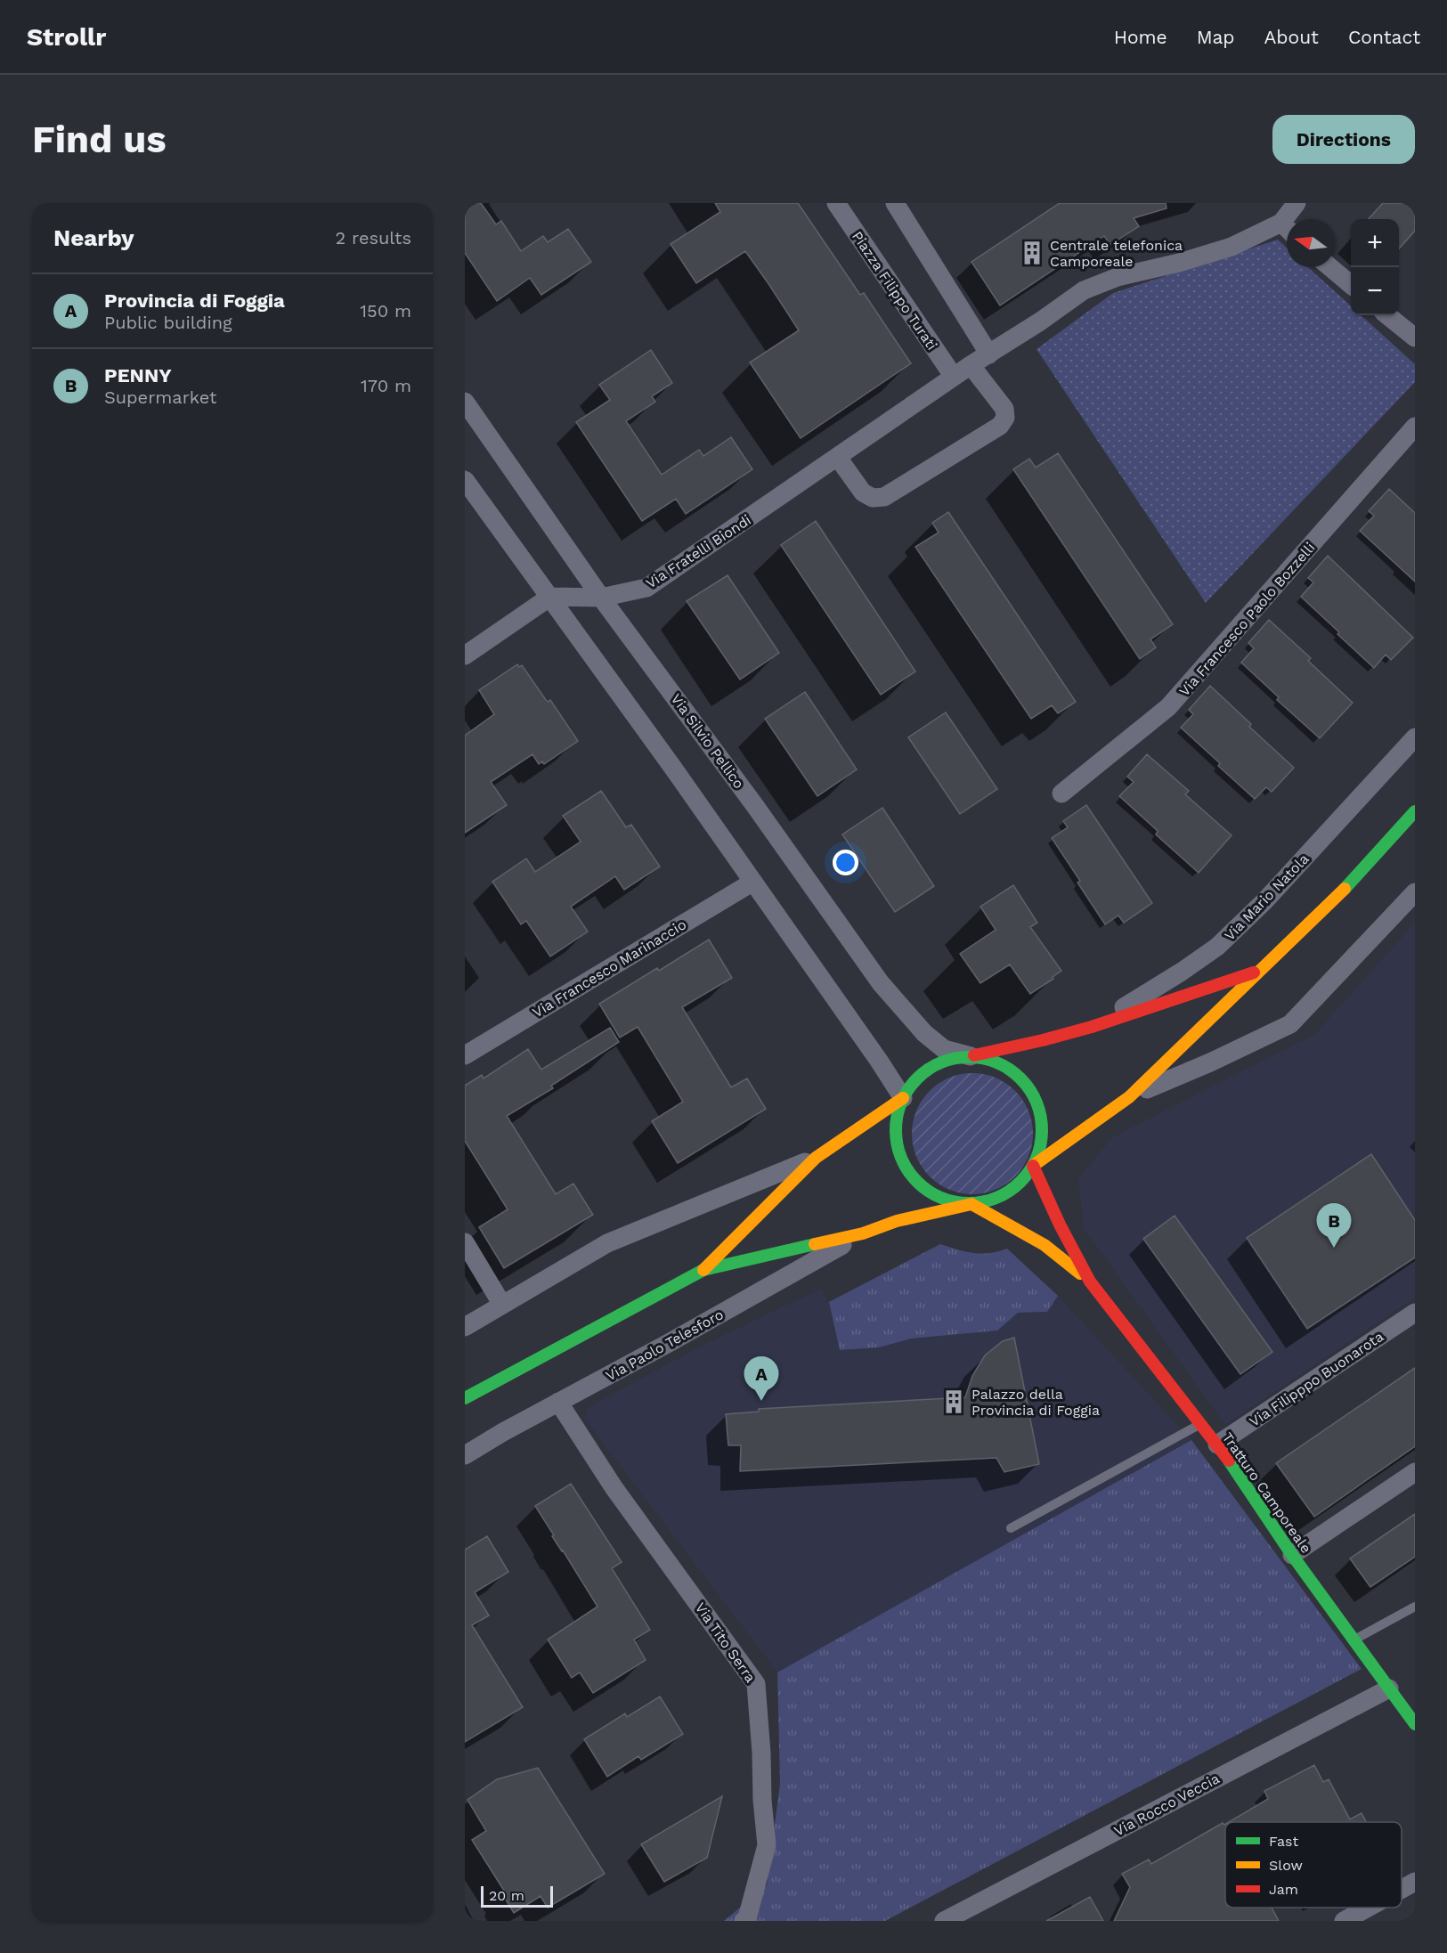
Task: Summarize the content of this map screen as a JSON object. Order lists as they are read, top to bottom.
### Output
{
  "streets": {
    "street": [
      "Piazza Filippo Turati",
      "Via Fratelli Biondi",
      "Via Francesco Paolo Bozzelli",
      "Via Silvio Pellico",
      "Via Mario Natola",
      "Via Francesco Marinaccio",
      "Via Paolo Telesforo",
      "Via Filipppo Buonarota",
      "Tratturo Camporeale",
      "Via Tito Serra",
      "Via Rocco Veccia"
    ]
  },
  "crossings": [
    ["Piazza Filippo Turati", "Via Fratelli Biondi"],
    ["Via Fratelli Biondi", "Via Silvio Pellico"],
    ["Via Silvio Pellico", "Via Mario Natola"],
    ["Via Silvio Pellico", "Via Paolo Telesforo"],
    ["Via Silvio Pellico", "Tratturo Camporeale"],
    ["Via Mario Natola", "Via Paolo Telesforo"],
    ["Via Mario Natola", "Tratturo Camporeale"],
    ["Via Paolo Telesforo", "Tratturo Camporeale"],
    ["Via Paolo Telesforo", "Via Tito Serra"],
    ["Via Filipppo Buonarota", "Tratturo Camporeale"],
    ["Tratturo Camporeale", "Via Rocco Veccia"]
  ],
  "places": {
    "building": ["Centrale telefonica Camporeale", "Palazzo della Provincia di Foggia"]
  },
  "legend": ["Fast", "Slow", "Jam"],
  "scale_bar": "20 m",
  "north": "left",
  "page": {
    "header": "Strollr",
    "nav": [
      "Home",
      "Map",
      "About",
      "Contact"
    ],
    "buttons": "Directions",
    "title": "Find us",
    "heading": ["Nearby", "2 results"],
    "map_buttons": ["+", "−"],
    "list": [
      {
        "mark": "A",
        "name": "Provincia di Foggia",
        "note": "Public building",
        "value": "150 m"
      },
      {
        "mark": "B",
        "name": "PENNY",
        "note": "Supermarket",
        "value": "170 m"
      }
    ],
    "pins": ["B", "A"],
    "scale": "20 m"
  }
}
